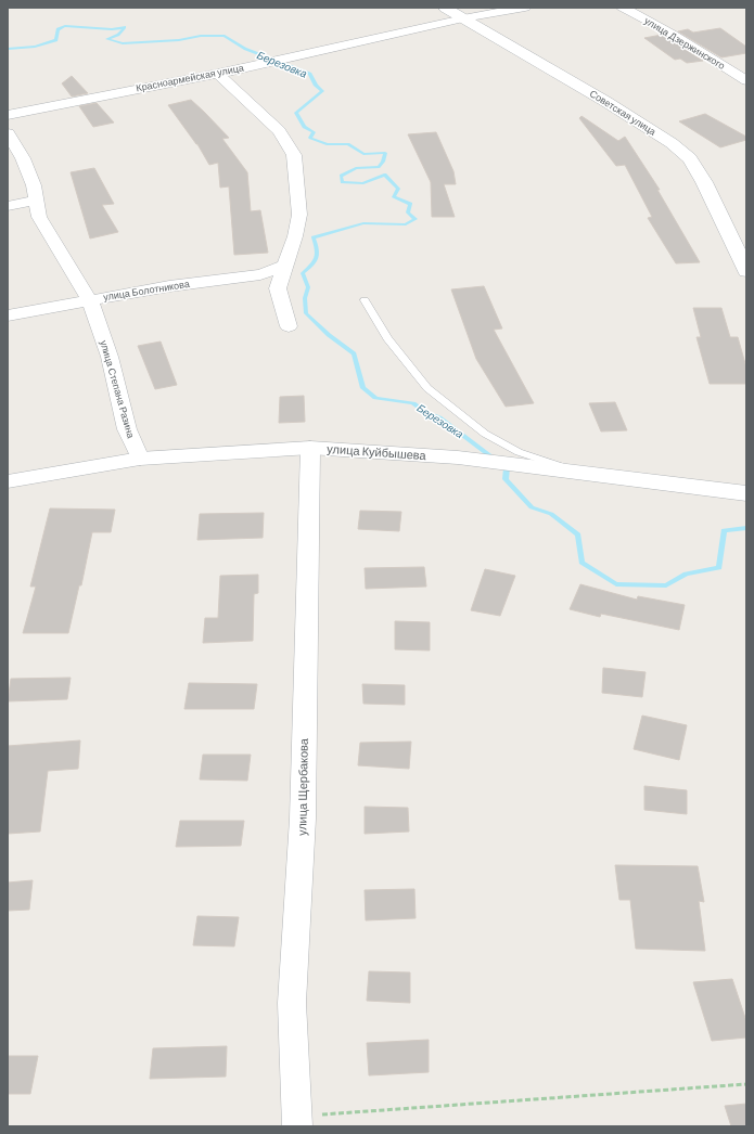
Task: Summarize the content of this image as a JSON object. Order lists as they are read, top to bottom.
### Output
{
  "streets": {
    "street": [
      "улица Дзержинского",
      "Красноармейская улица",
      "Советская улица",
      "улица Болотникова",
      "улица Степана Разина",
      "улица Куйбышева",
      "улица Щербакова"
    ]
  },
  "crossings": [
    ["Красноармейская улица", "Советская улица"],
    ["улица Болотникова", "улица Степана Разина"],
    ["улица Степана Разина", "улица Куйбышева"],
    ["улица Куйбышева", "улица Щербакова"]
  ],
  "water": ["Березовка"]
}
